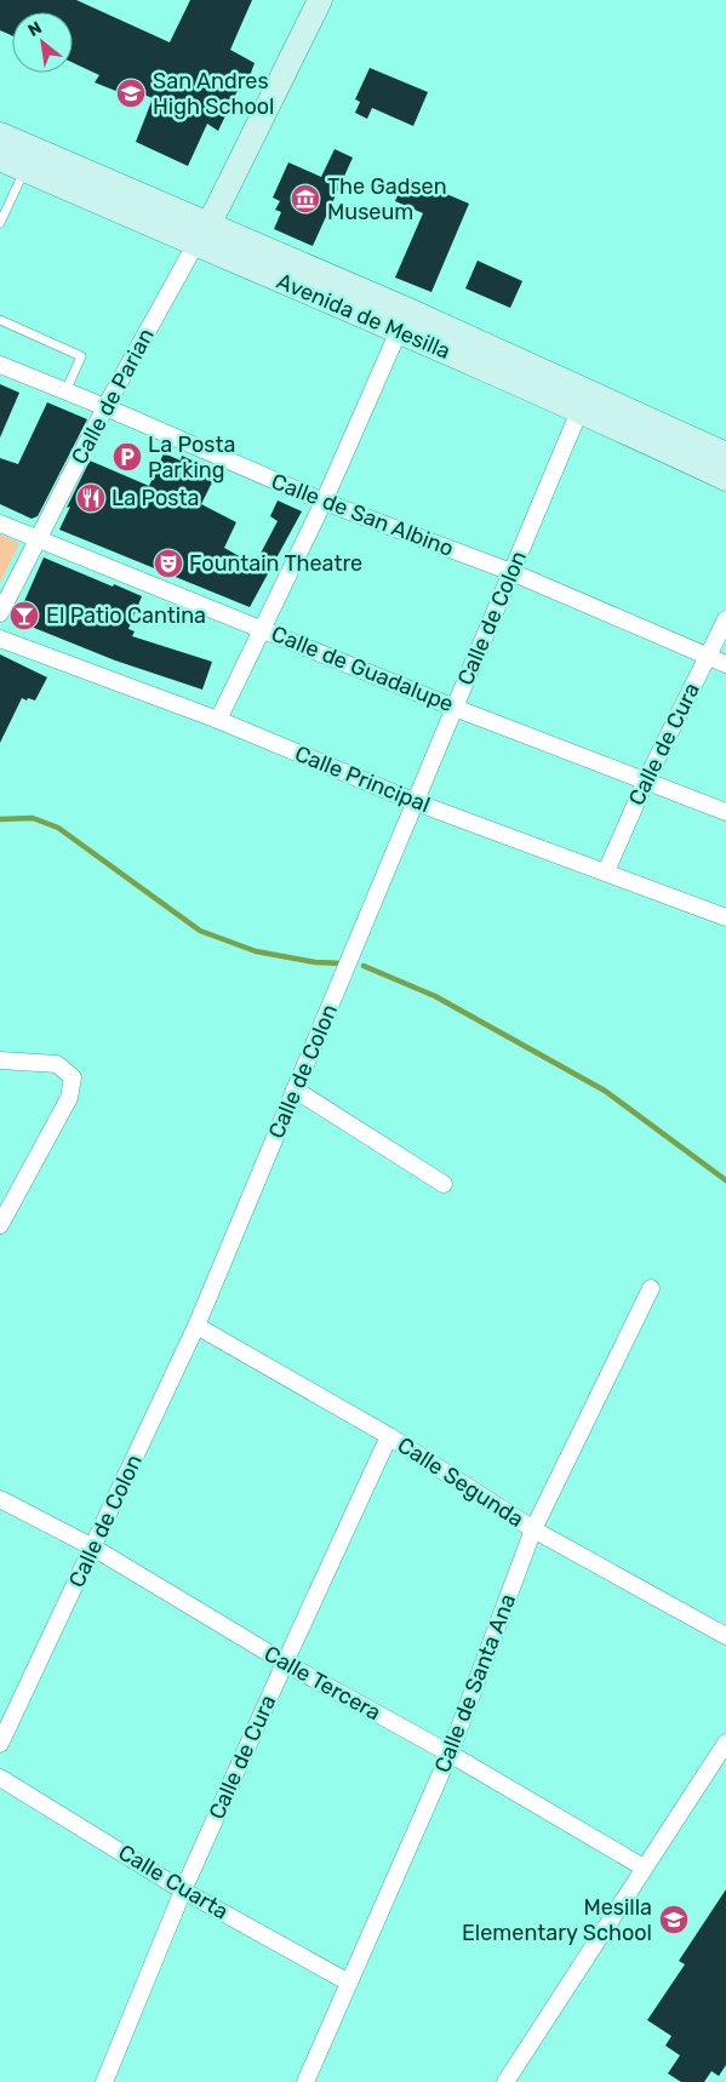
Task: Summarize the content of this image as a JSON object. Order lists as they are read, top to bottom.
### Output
{
  "streets": {
    "main road": ["Avenida de Mesilla"],
    "street": [
      "Calle de Parian",
      "Calle de San Albino",
      "Calle de Colon",
      "Calle de Guadalupe",
      "Calle de Cura",
      "Calle Principal",
      "Calle Segunda",
      "Calle Tercera",
      "Calle de Santa Ana",
      "Calle Cuarta"
    ]
  },
  "crossings": [
    ["Avenida de Mesilla", "Calle de Parian"],
    ["Avenida de Mesilla", "Calle de Colon"],
    ["Calle de Parian", "Calle de San Albino"],
    ["Calle de Parian", "Calle de Guadalupe"],
    ["Calle de San Albino", "Calle de Colon"],
    ["Calle de San Albino", "Calle de Cura"],
    ["Calle de Colon", "Calle de Guadalupe"],
    ["Calle de Colon", "Calle Principal"],
    ["Calle de Colon", "Calle Segunda"],
    ["Calle de Colon", "Calle Tercera"],
    ["Calle de Guadalupe", "Calle de Cura"],
    ["Calle de Cura", "Calle Principal"],
    ["Calle de Cura", "Calle Segunda"],
    ["Calle de Cura", "Calle Tercera"],
    ["Calle de Cura", "Calle Cuarta"],
    ["Calle Segunda", "Calle de Santa Ana"],
    ["Calle Tercera", "Calle de Santa Ana"],
    ["Calle de Santa Ana", "Calle Cuarta"]
  ],
  "places": {
    "school or university": ["San Andres High School", "Mesilla Elementary School"],
    "museum": ["The Gadsen Museum"],
    "parking": ["La Posta Parking"],
    "restaurant": ["La Posta"],
    "theatre": ["Fountain Theatre"],
    "bar": ["El Patio Cantina"]
  },
  "north": "top left"
}
